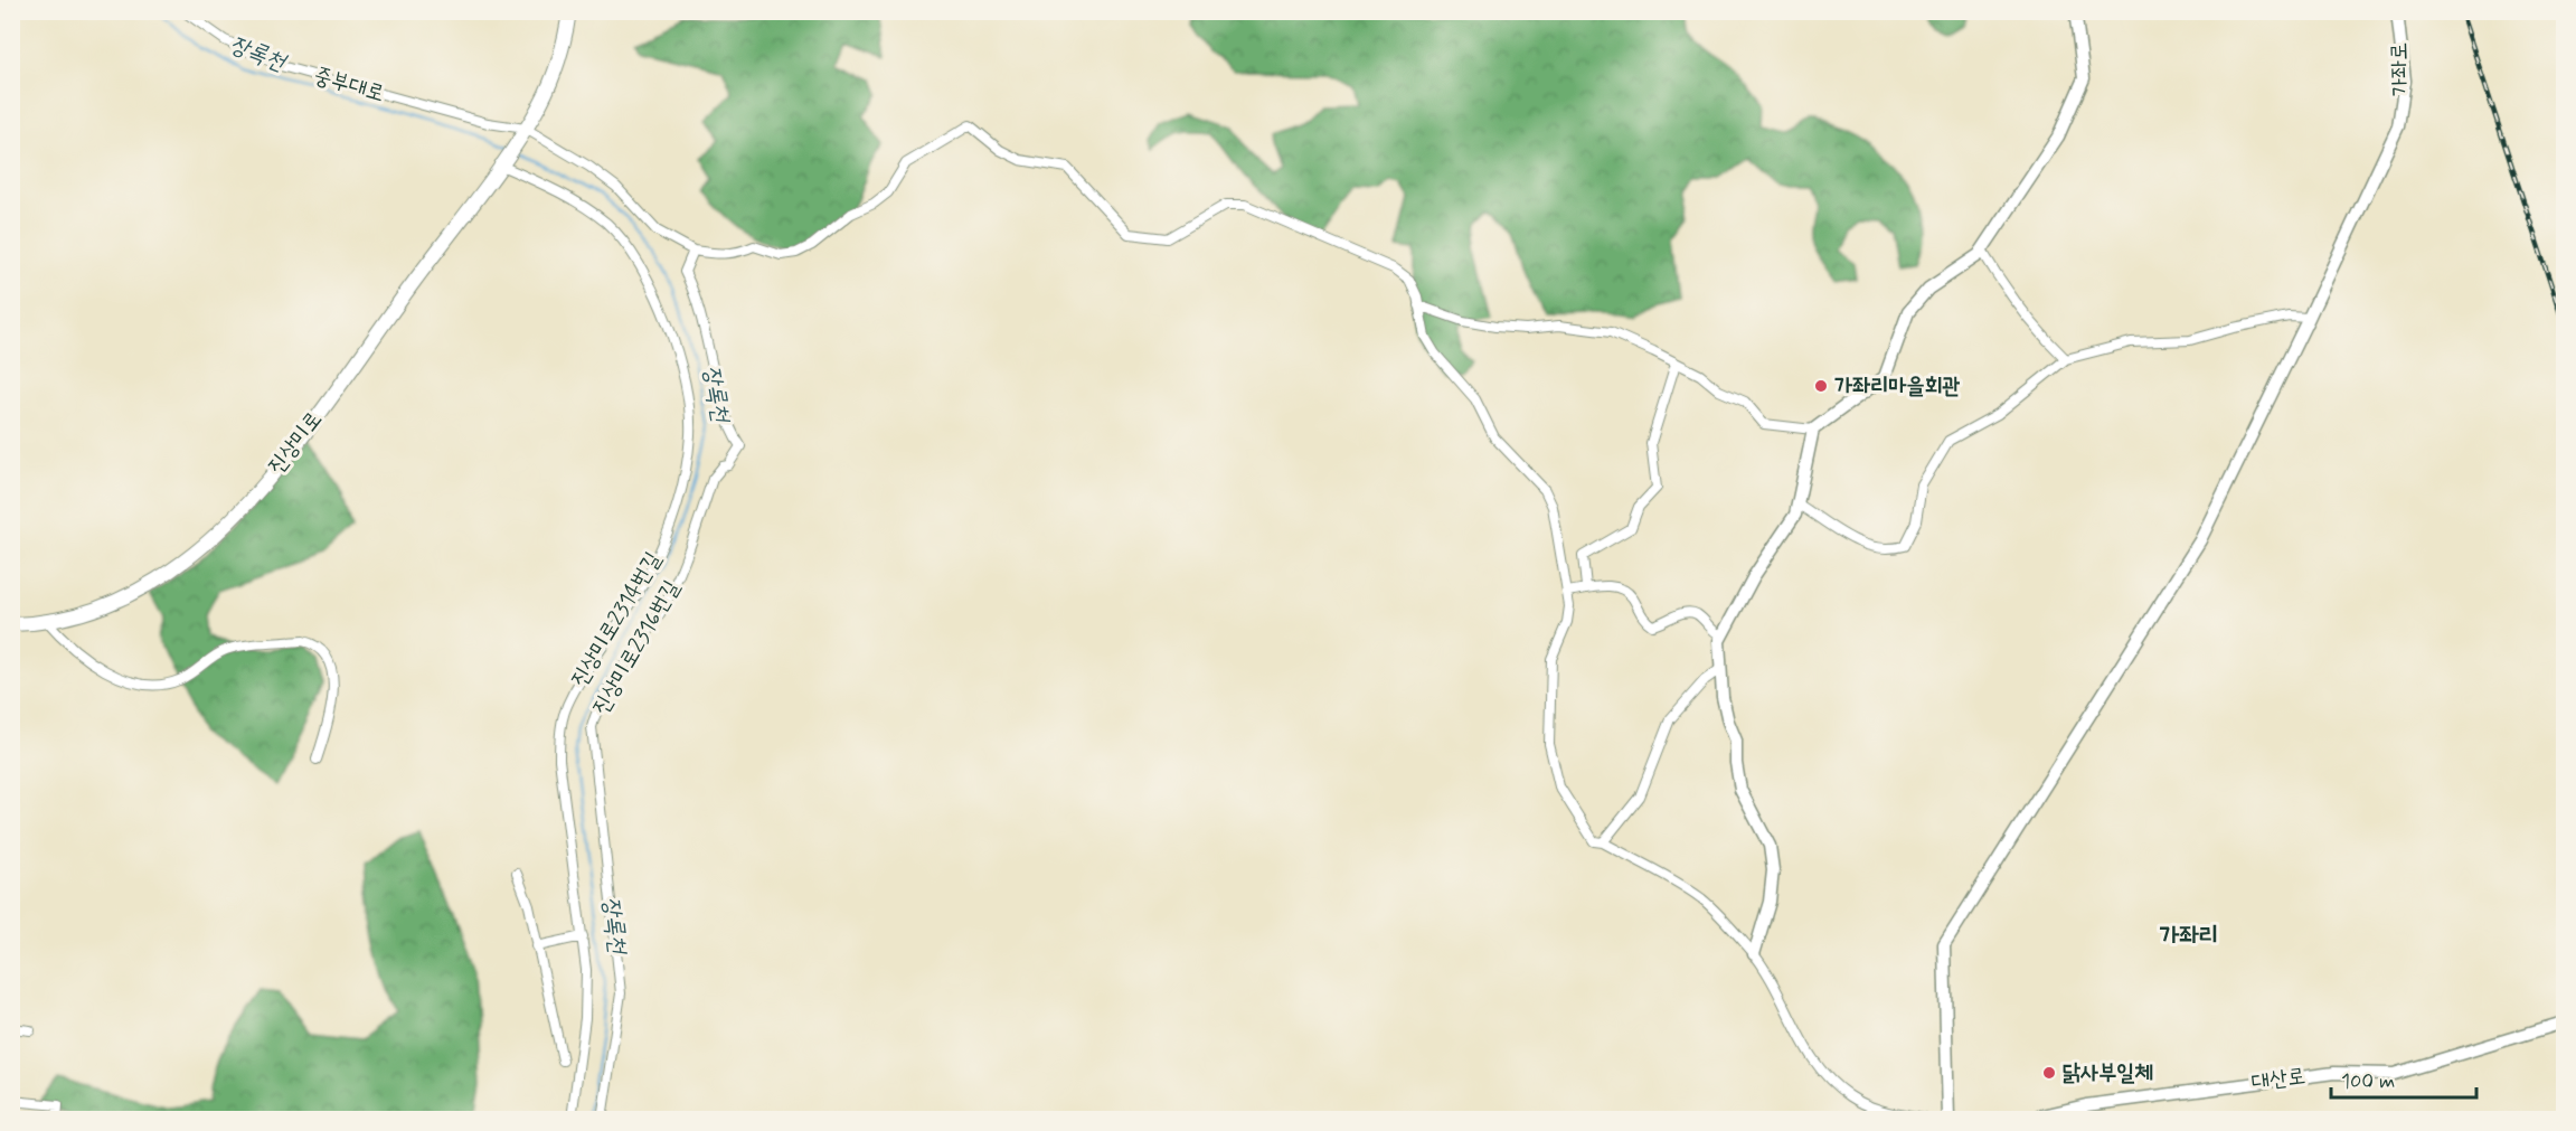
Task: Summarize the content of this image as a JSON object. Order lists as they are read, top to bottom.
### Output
{
  "streets": {
    "main road": ["진상미로"],
    "street": [
      "가좌로",
      "중부대로",
      "진상미로2314번길",
      "진상미로2316번길",
      "대산로"
    ]
  },
  "crossings": [
    ["중부대로", "진상미로"],
    ["진상미로", "진상미로2314번길"]
  ],
  "districts": ["가좌리"],
  "water": ["장록천"],
  "places": ["가좌리마을회관", "닭사부일체"],
  "scale_bar": "100 m"
}
